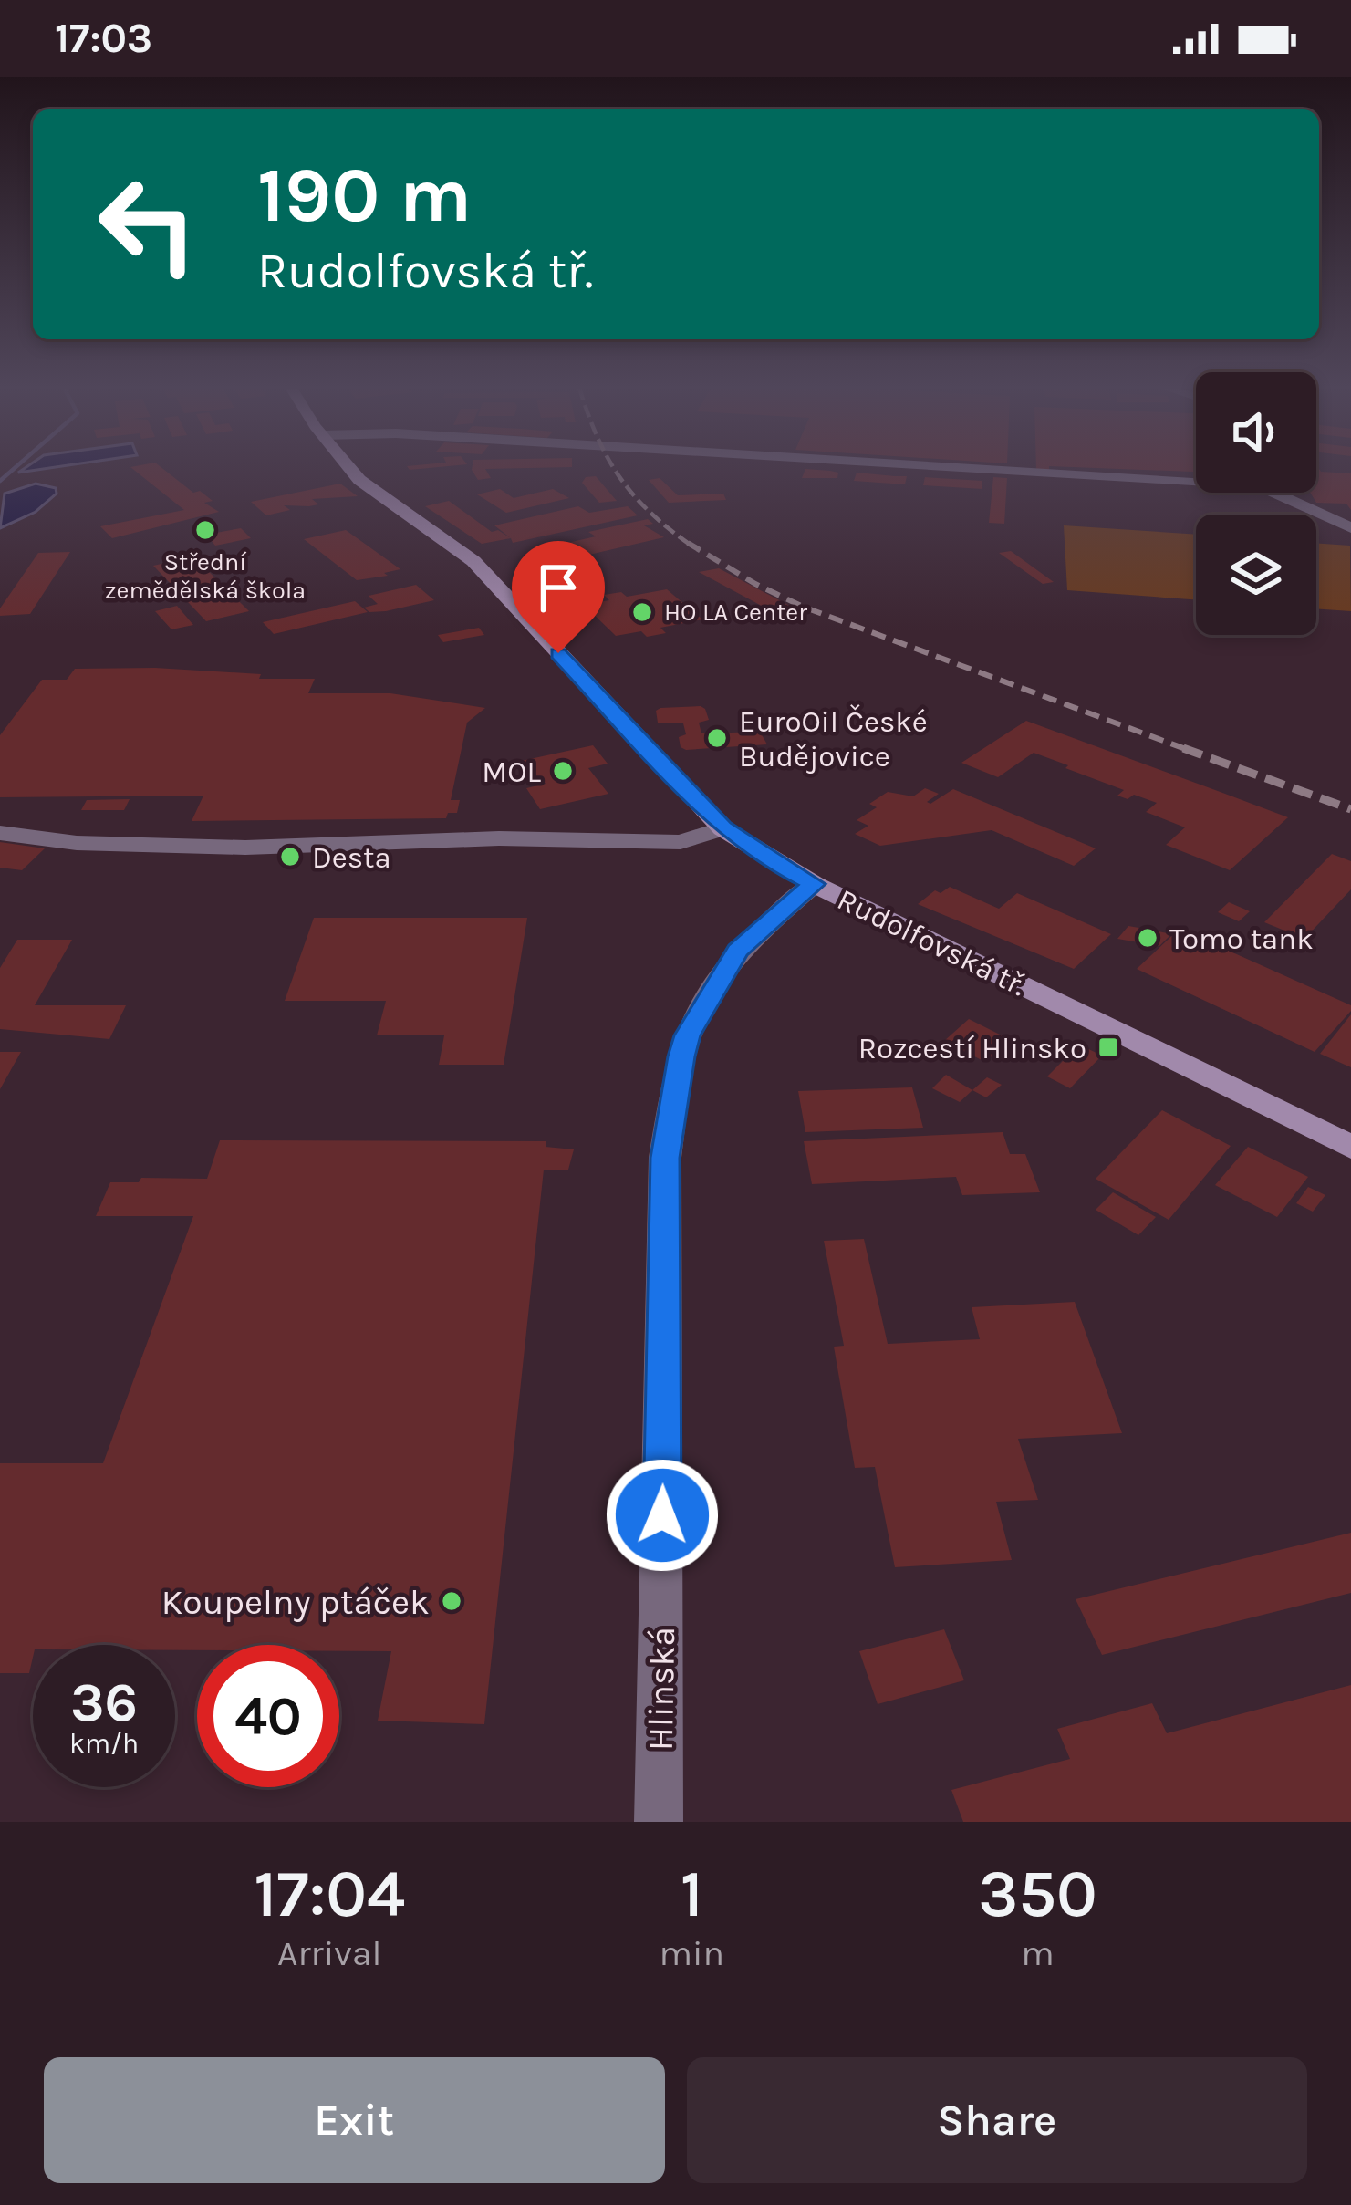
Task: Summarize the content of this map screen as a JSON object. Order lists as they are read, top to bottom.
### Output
{
  "streets": {
    "main road": ["Rudolfovská tř."],
    "street": ["Hlinská"]
  },
  "crossings": [
    ["Rudolfovská tř.", "Hlinská"]
  ],
  "places": {
    "other": [
      "Střední zemědělská škola",
      "HO LA Center",
      "EuroOil České Budějovice",
      "MOL",
      "Desta",
      "Tomo tank",
      "Koupelny ptáček"
    ],
    "transit": ["Rozcestí Hlinsko"]
  },
  "page": {
    "status": "17:03",
    "turn": ["190 m", "Rudolfovská tř."],
    "speed": "36 km/h",
    "limit": "40",
    "eta": [
      "17:04",
      "Arrival",
      "1",
      "min",
      "350",
      "m"
    ],
    "buttons": ["Exit", "Share"]
  }
}
